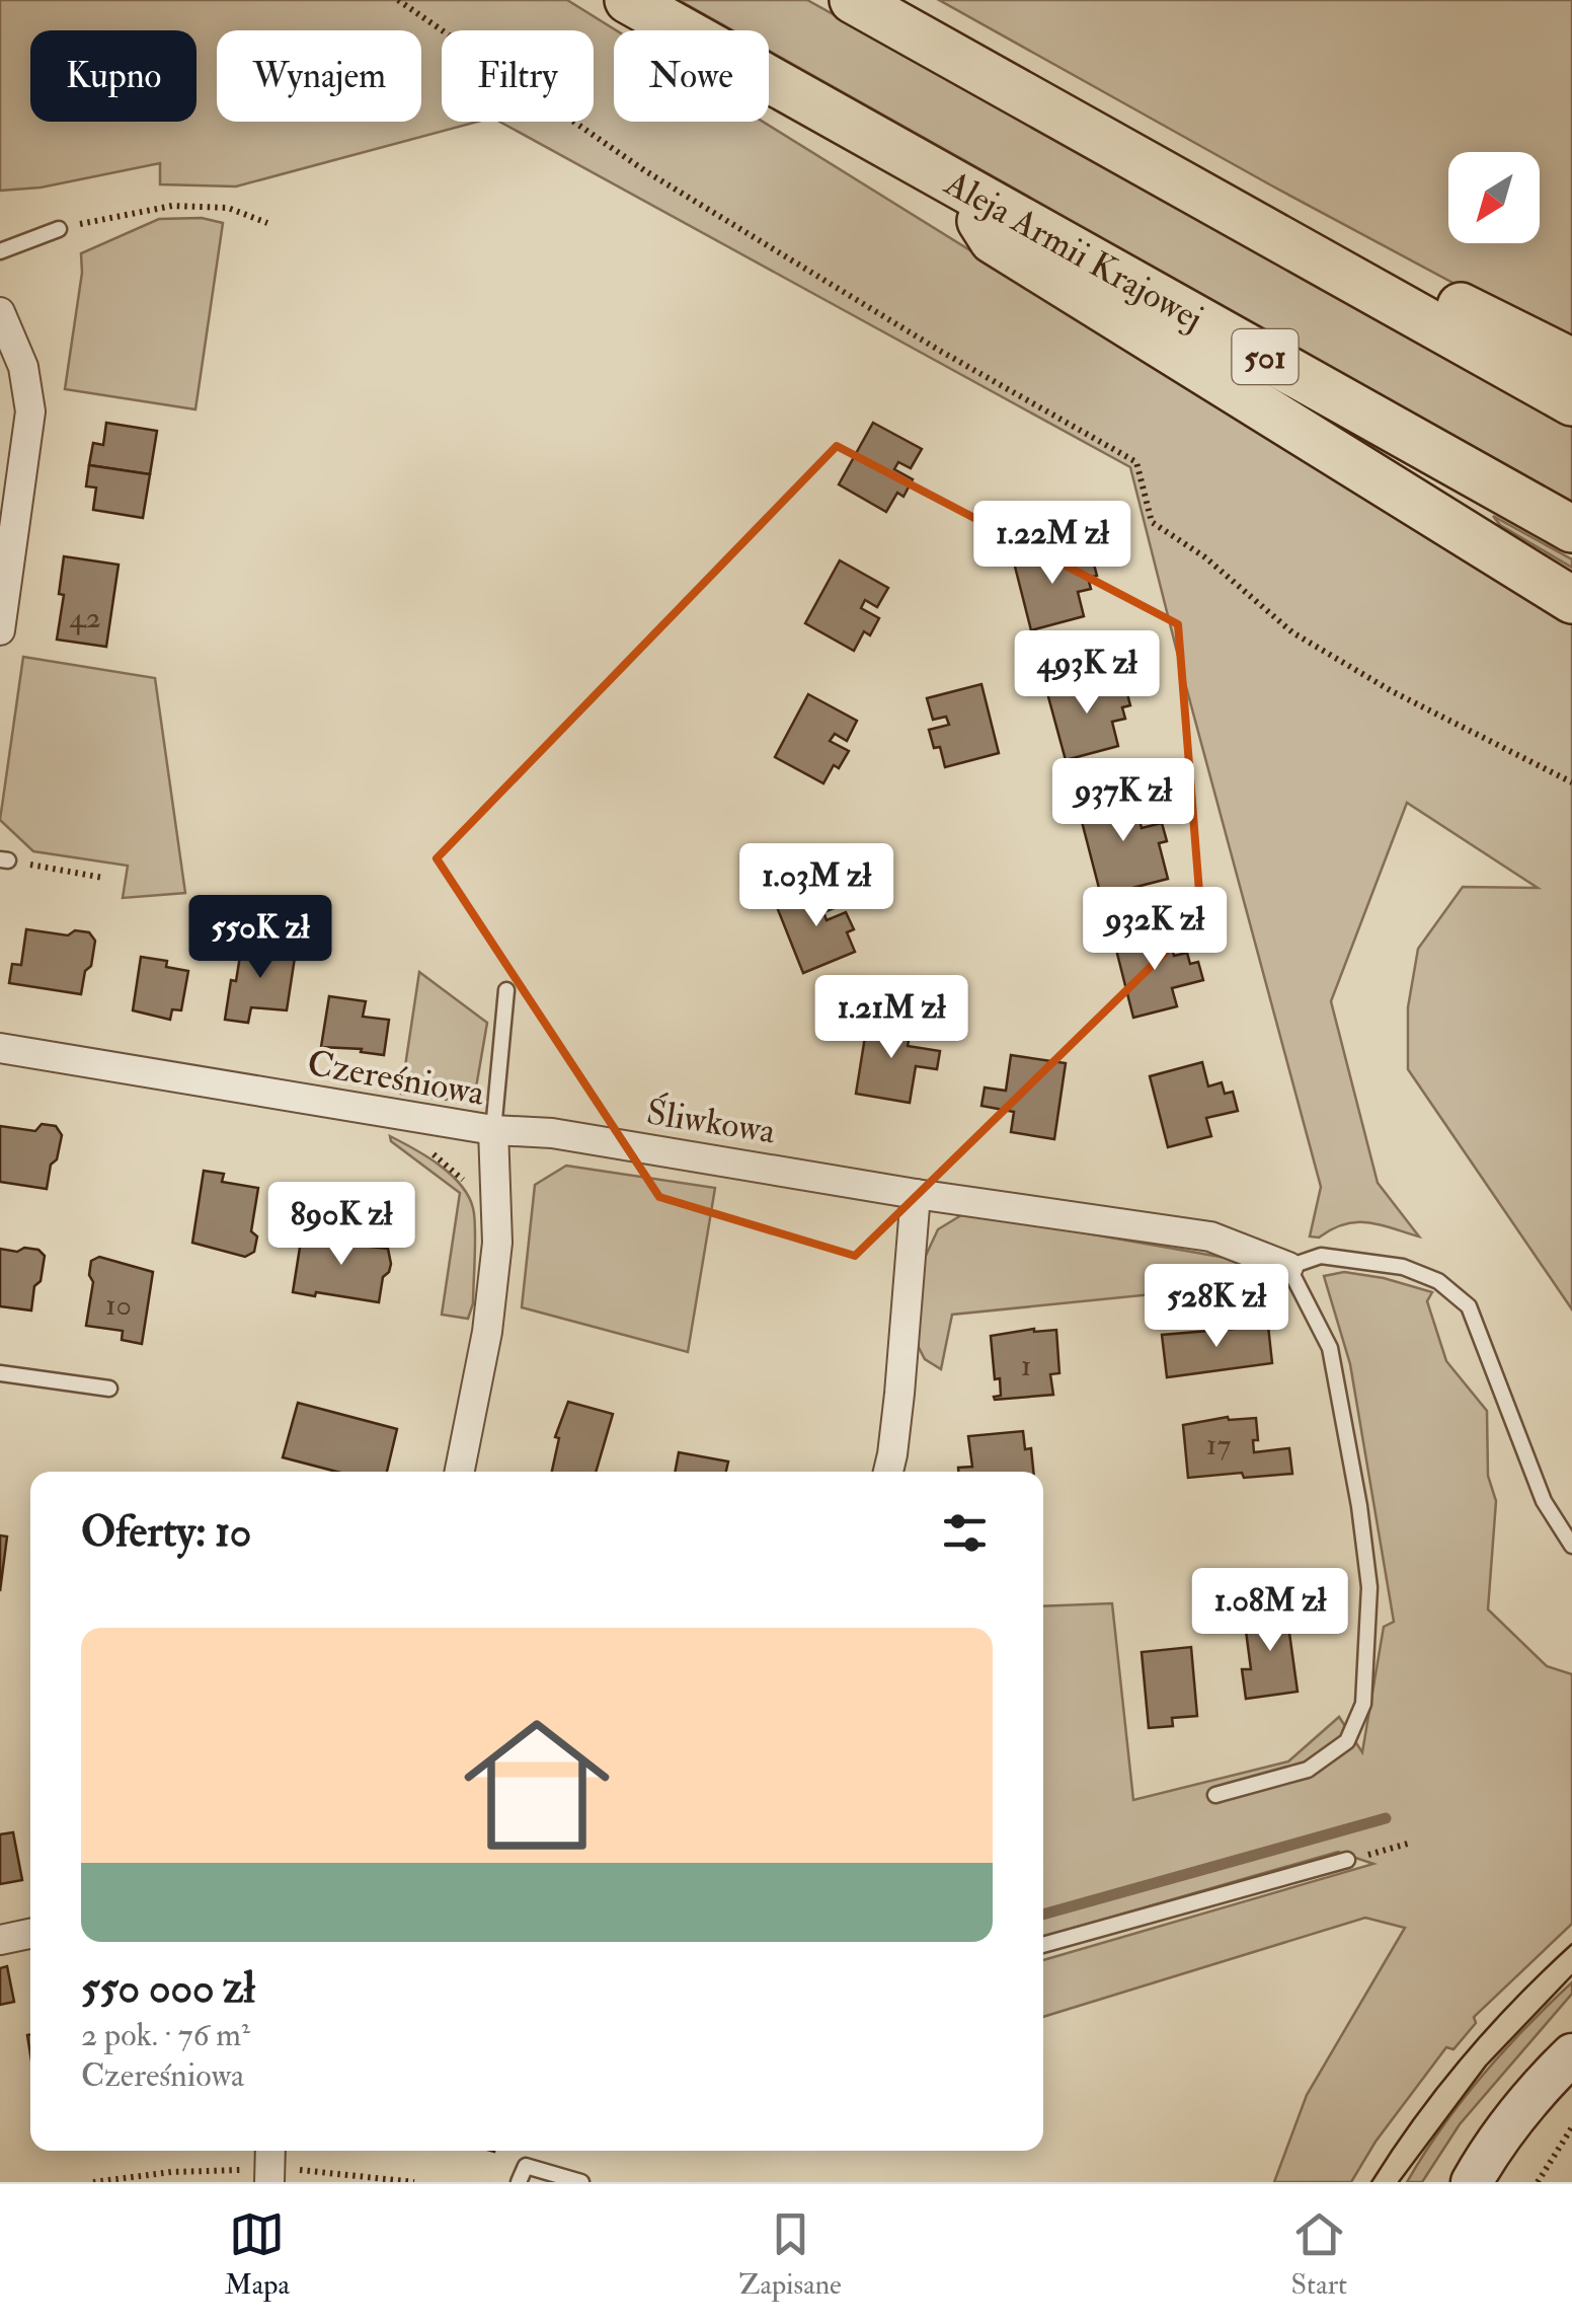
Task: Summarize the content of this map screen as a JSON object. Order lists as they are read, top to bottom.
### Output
{
  "streets": {
    "main road": ["Aleja Armii Krajowej", "501"],
    "street": ["Czereśniowa", "Śliwkowa"]
  },
  "crossings": [
    ["Czereśniowa", "Śliwkowa"]
  ],
  "house_numbers": [
    "42",
    "10",
    "1",
    "17"
  ],
  "north": "bottom left",
  "page": {
    "chip": [
      "Kupno",
      "Wynajem",
      "Filtry",
      "Nowe"
    ],
    "price": [
      "1.22M zł",
      "493K zł",
      "937K zł",
      "1.03M zł",
      "932K zł",
      "550K zł",
      "1.21M zł",
      "890K zł",
      "528K zł",
      "1.08M zł"
    ],
    "heading": "Oferty: 10",
    "list": [
      {
        "name": "550 000 zł",
        "note": "2 pok. · 76 m² · Czereśniowa"
      }
    ],
    "tabs": ["Mapa", "Zapisane", "Start"]
  }
}
